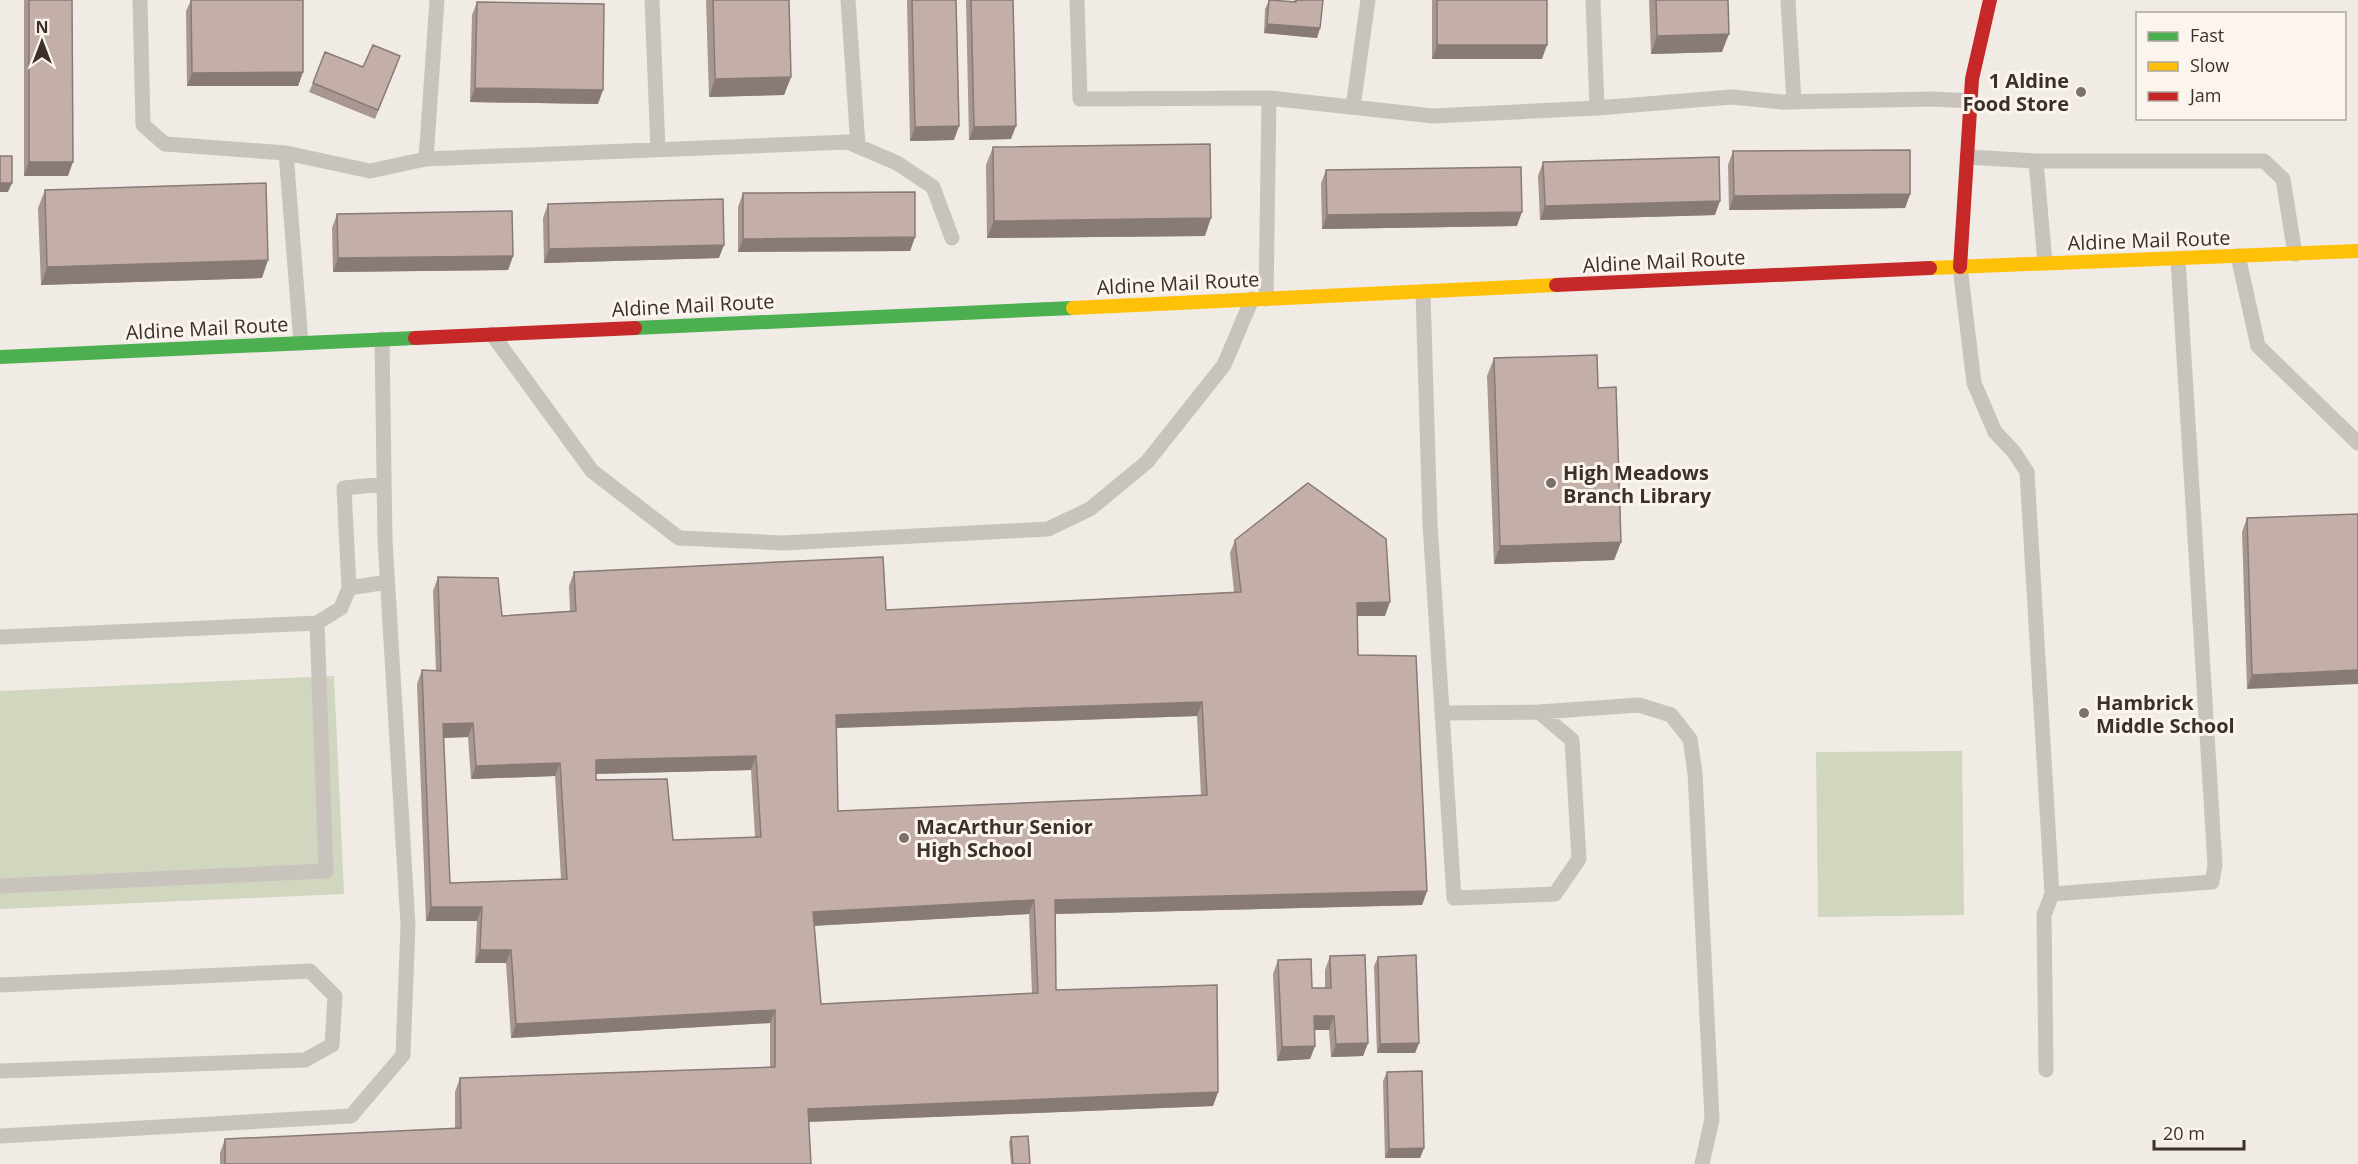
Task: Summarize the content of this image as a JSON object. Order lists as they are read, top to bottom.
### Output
{
  "streets": {
    "main road": ["Aldine Mail Route"]
  },
  "places": [
    "1 Aldine Food Store",
    "High Meadows Branch Library",
    "Hambrick Middle School",
    "MacArthur Senior High School"
  ],
  "legend": ["Fast", "Slow", "Jam"],
  "scale_bar": "20 m",
  "north": "top"
}
